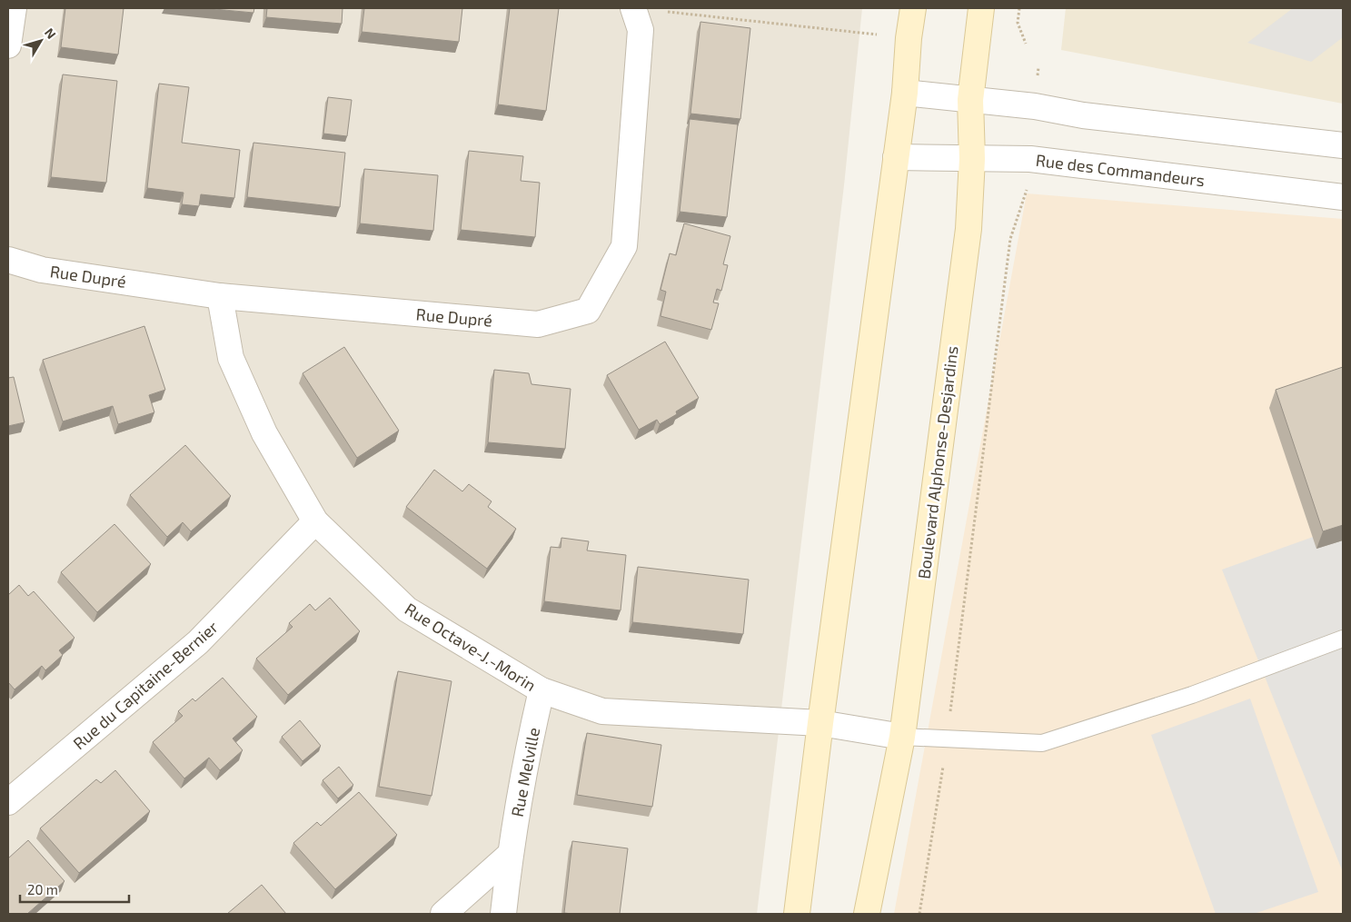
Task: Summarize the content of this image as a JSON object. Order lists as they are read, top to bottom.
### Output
{
  "streets": {
    "main road": ["Boulevard Alphonse-Desjardins"],
    "street": [
      "Rue des Commandeurs",
      "Rue Dupré",
      "Rue Octave-J.-Morin",
      "Rue du Capitaine-Bernier",
      "Rue Melville"
    ]
  },
  "crossings": [
    ["Rue des Commandeurs", "Boulevard Alphonse-Desjardins"],
    ["Rue Dupré", "Rue Octave-J.-Morin"],
    ["Boulevard Alphonse-Desjardins", "Rue Octave-J.-Morin"],
    ["Rue Octave-J.-Morin", "Rue du Capitaine-Bernier"],
    ["Rue Octave-J.-Morin", "Rue Melville"]
  ],
  "scale_bar": "20 m",
  "north": "top right"
}
